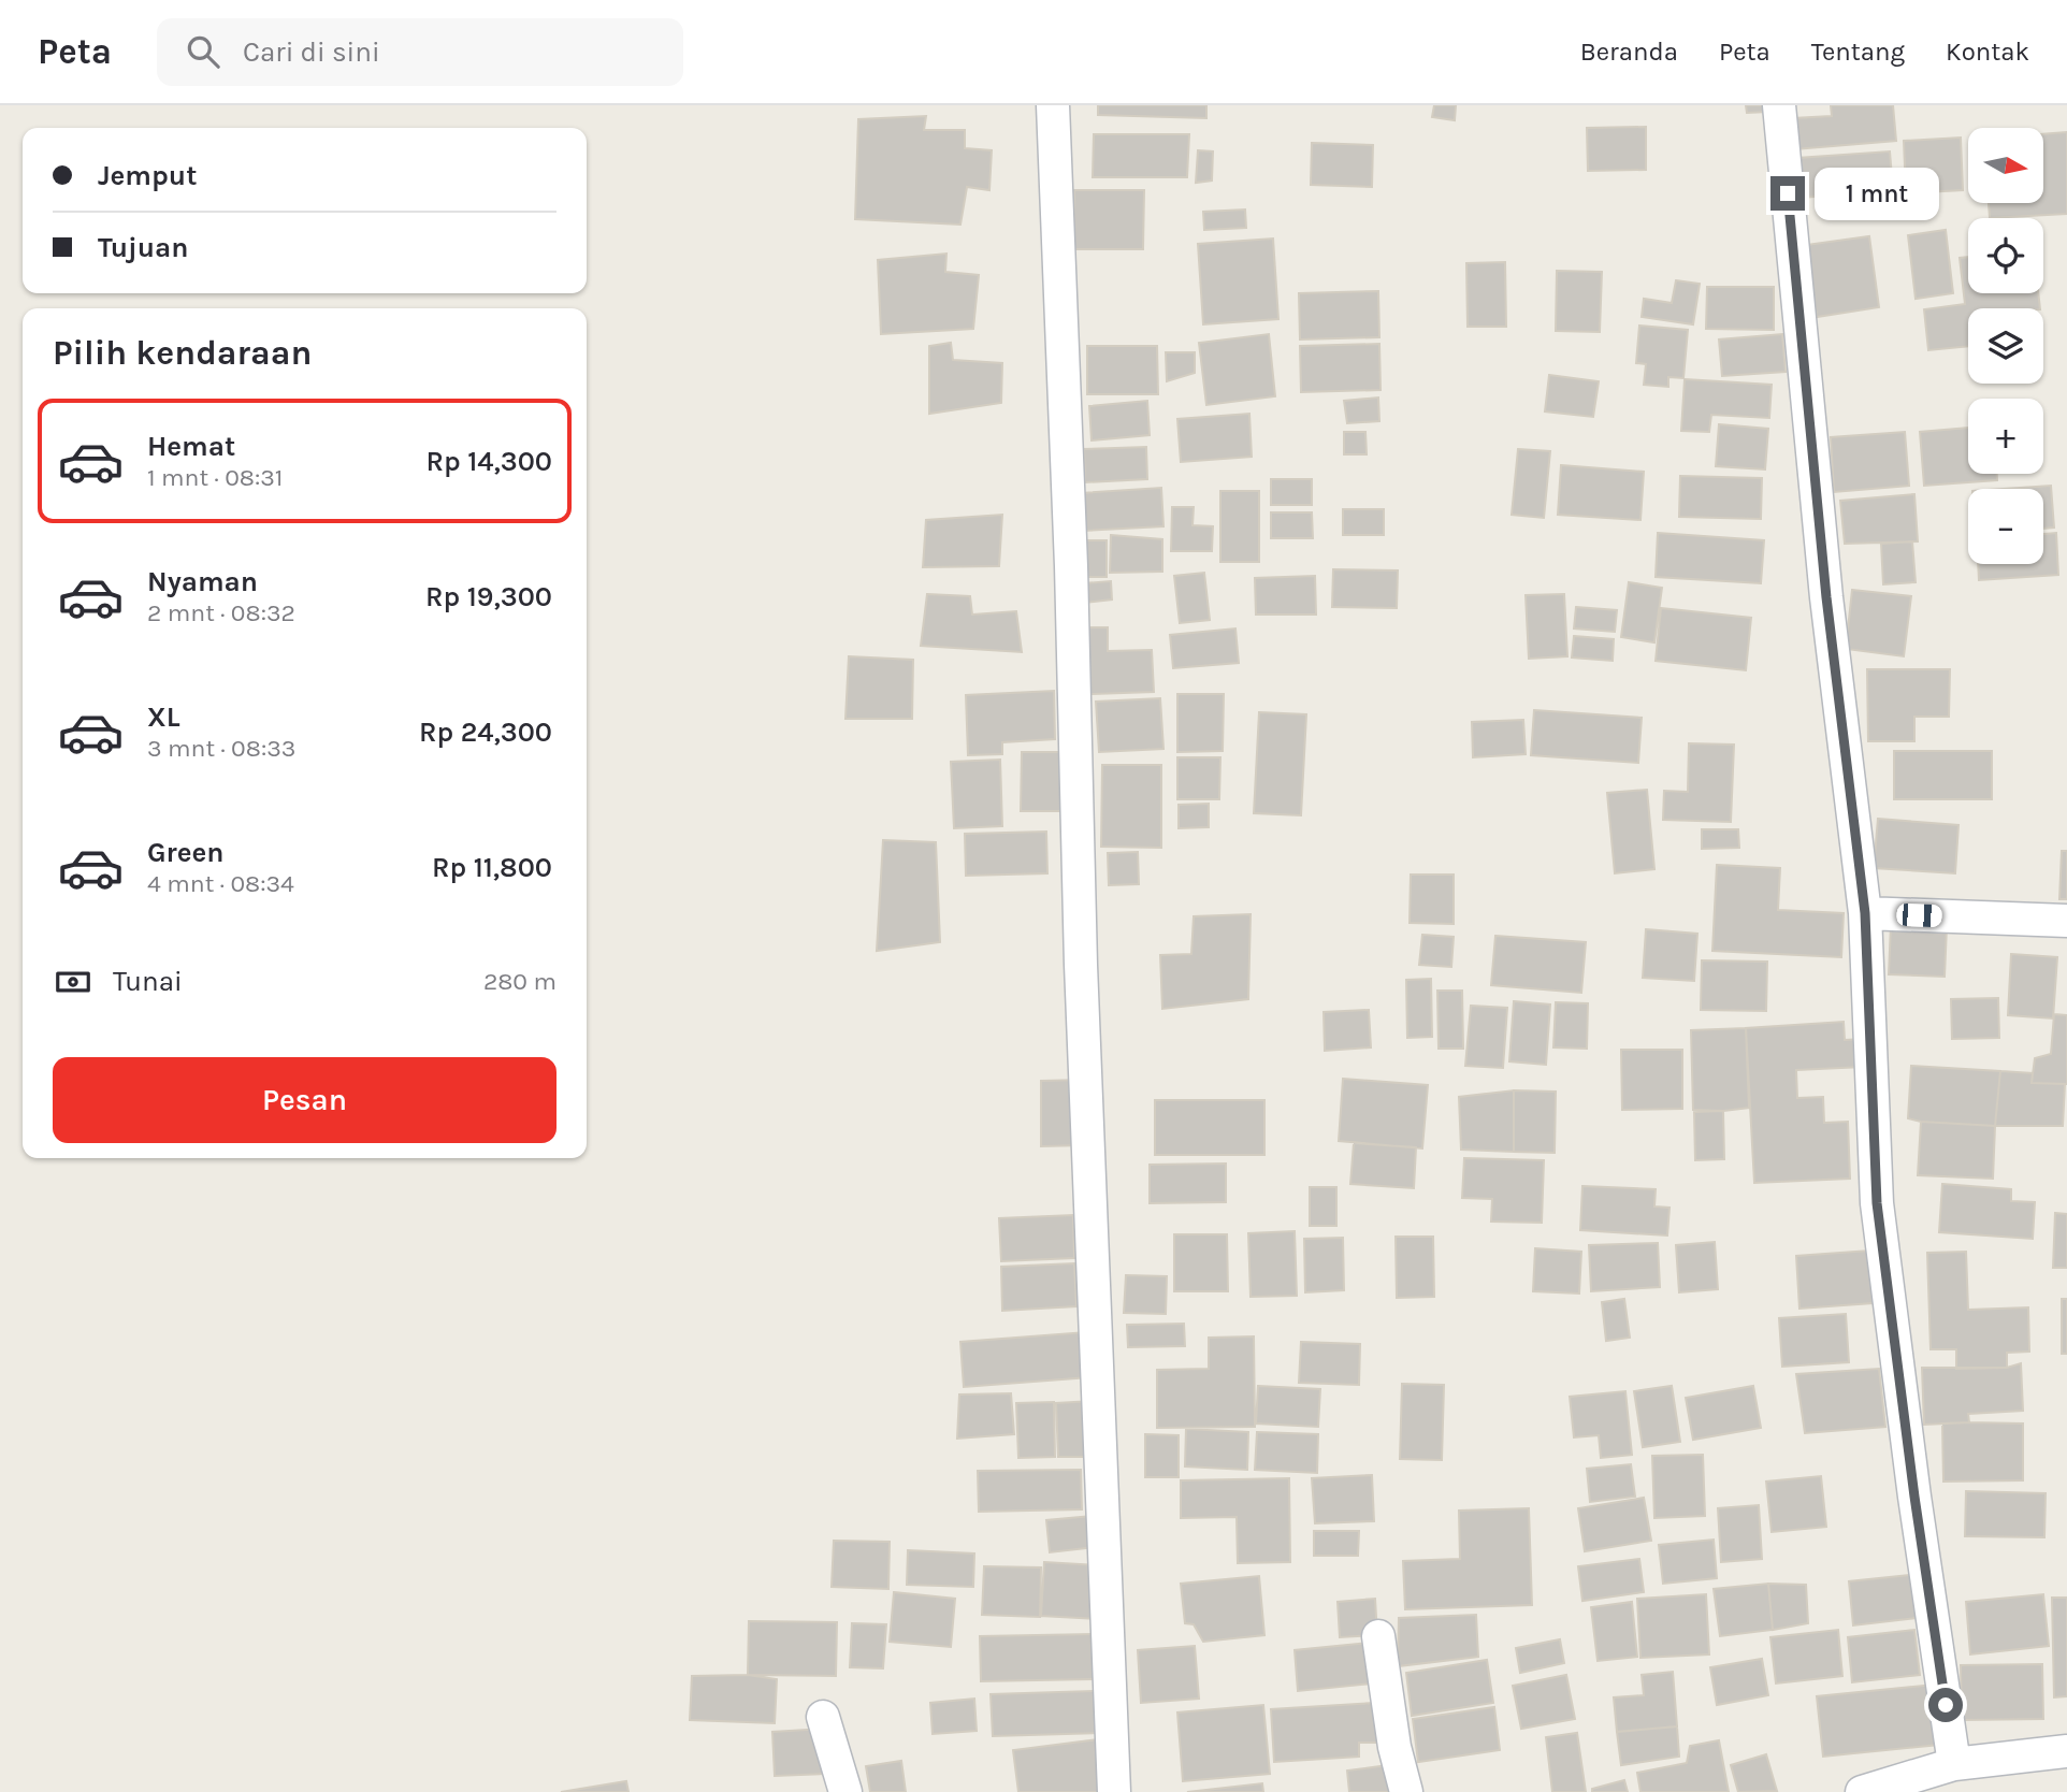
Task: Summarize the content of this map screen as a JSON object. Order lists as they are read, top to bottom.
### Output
{
  "north": "right",
  "page": {
    "header": "Peta",
    "search": "Cari di sini",
    "nav": [
      "Beranda",
      "Peta",
      "Tentang",
      "Kontak"
    ],
    "map_buttons": ["+", "−"],
    "banner": ["Jemput", "Tujuan"],
    "bubble": "1 mnt",
    "heading": "Pilih kendaraan",
    "list": [
      {
        "name": "Hemat",
        "note": "1 mnt · 08:31",
        "value": "Rp 14,300"
      },
      {
        "name": "Nyaman",
        "note": "2 mnt · 08:32",
        "value": "Rp 19,300"
      },
      {
        "name": "XL",
        "note": "3 mnt · 08:33",
        "value": "Rp 24,300"
      },
      {
        "name": "Green",
        "note": "4 mnt · 08:34",
        "value": "Rp 11,800"
      }
    ],
    "pay": ["Tunai", "280 m"],
    "buttons": "Pesan"
  }
}
